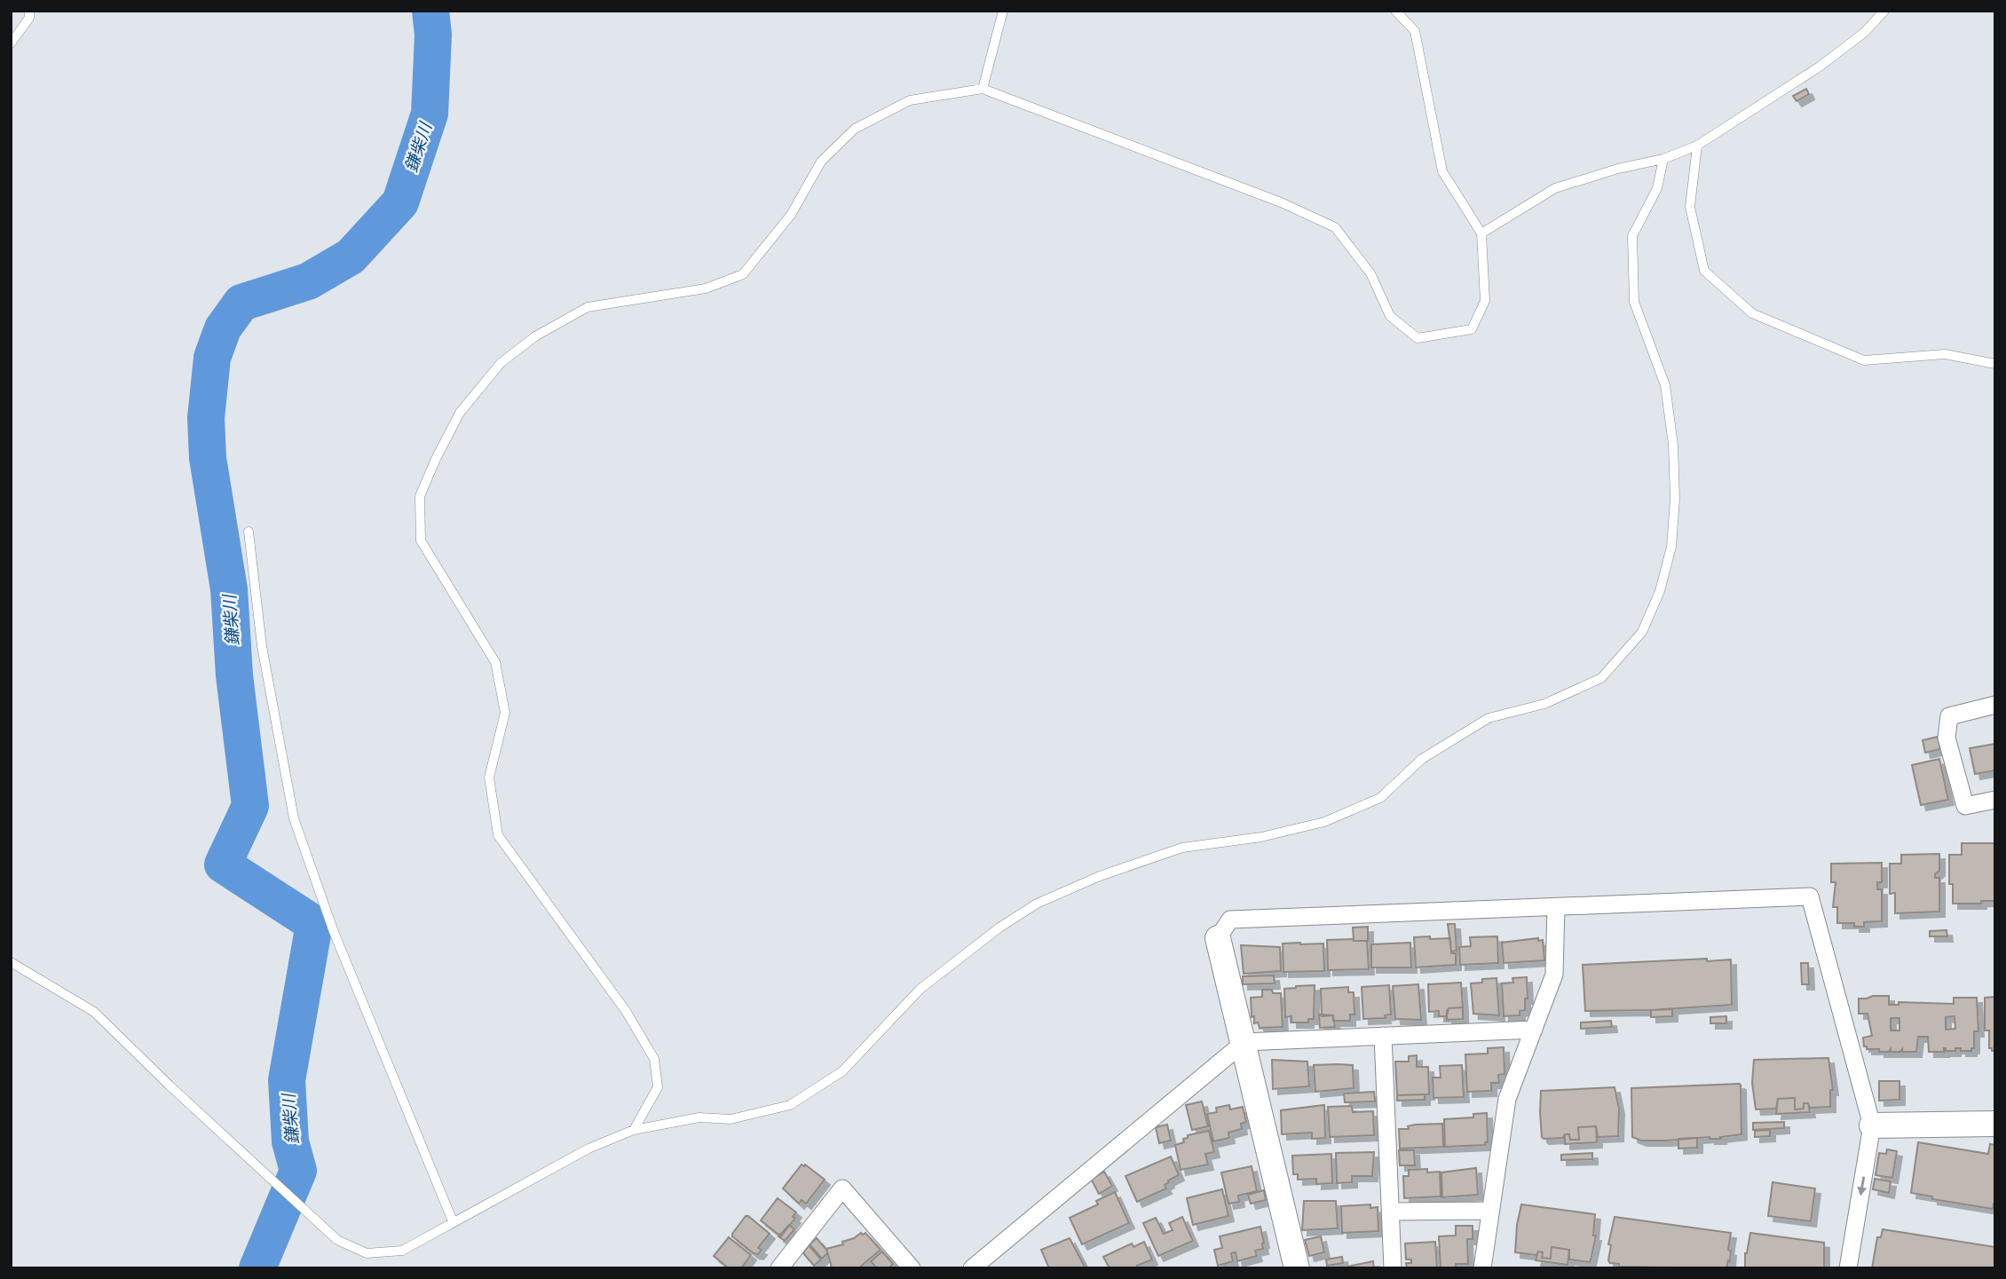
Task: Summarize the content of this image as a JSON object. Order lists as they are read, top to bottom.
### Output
{
  "water": ["鎌柴川"]
}
